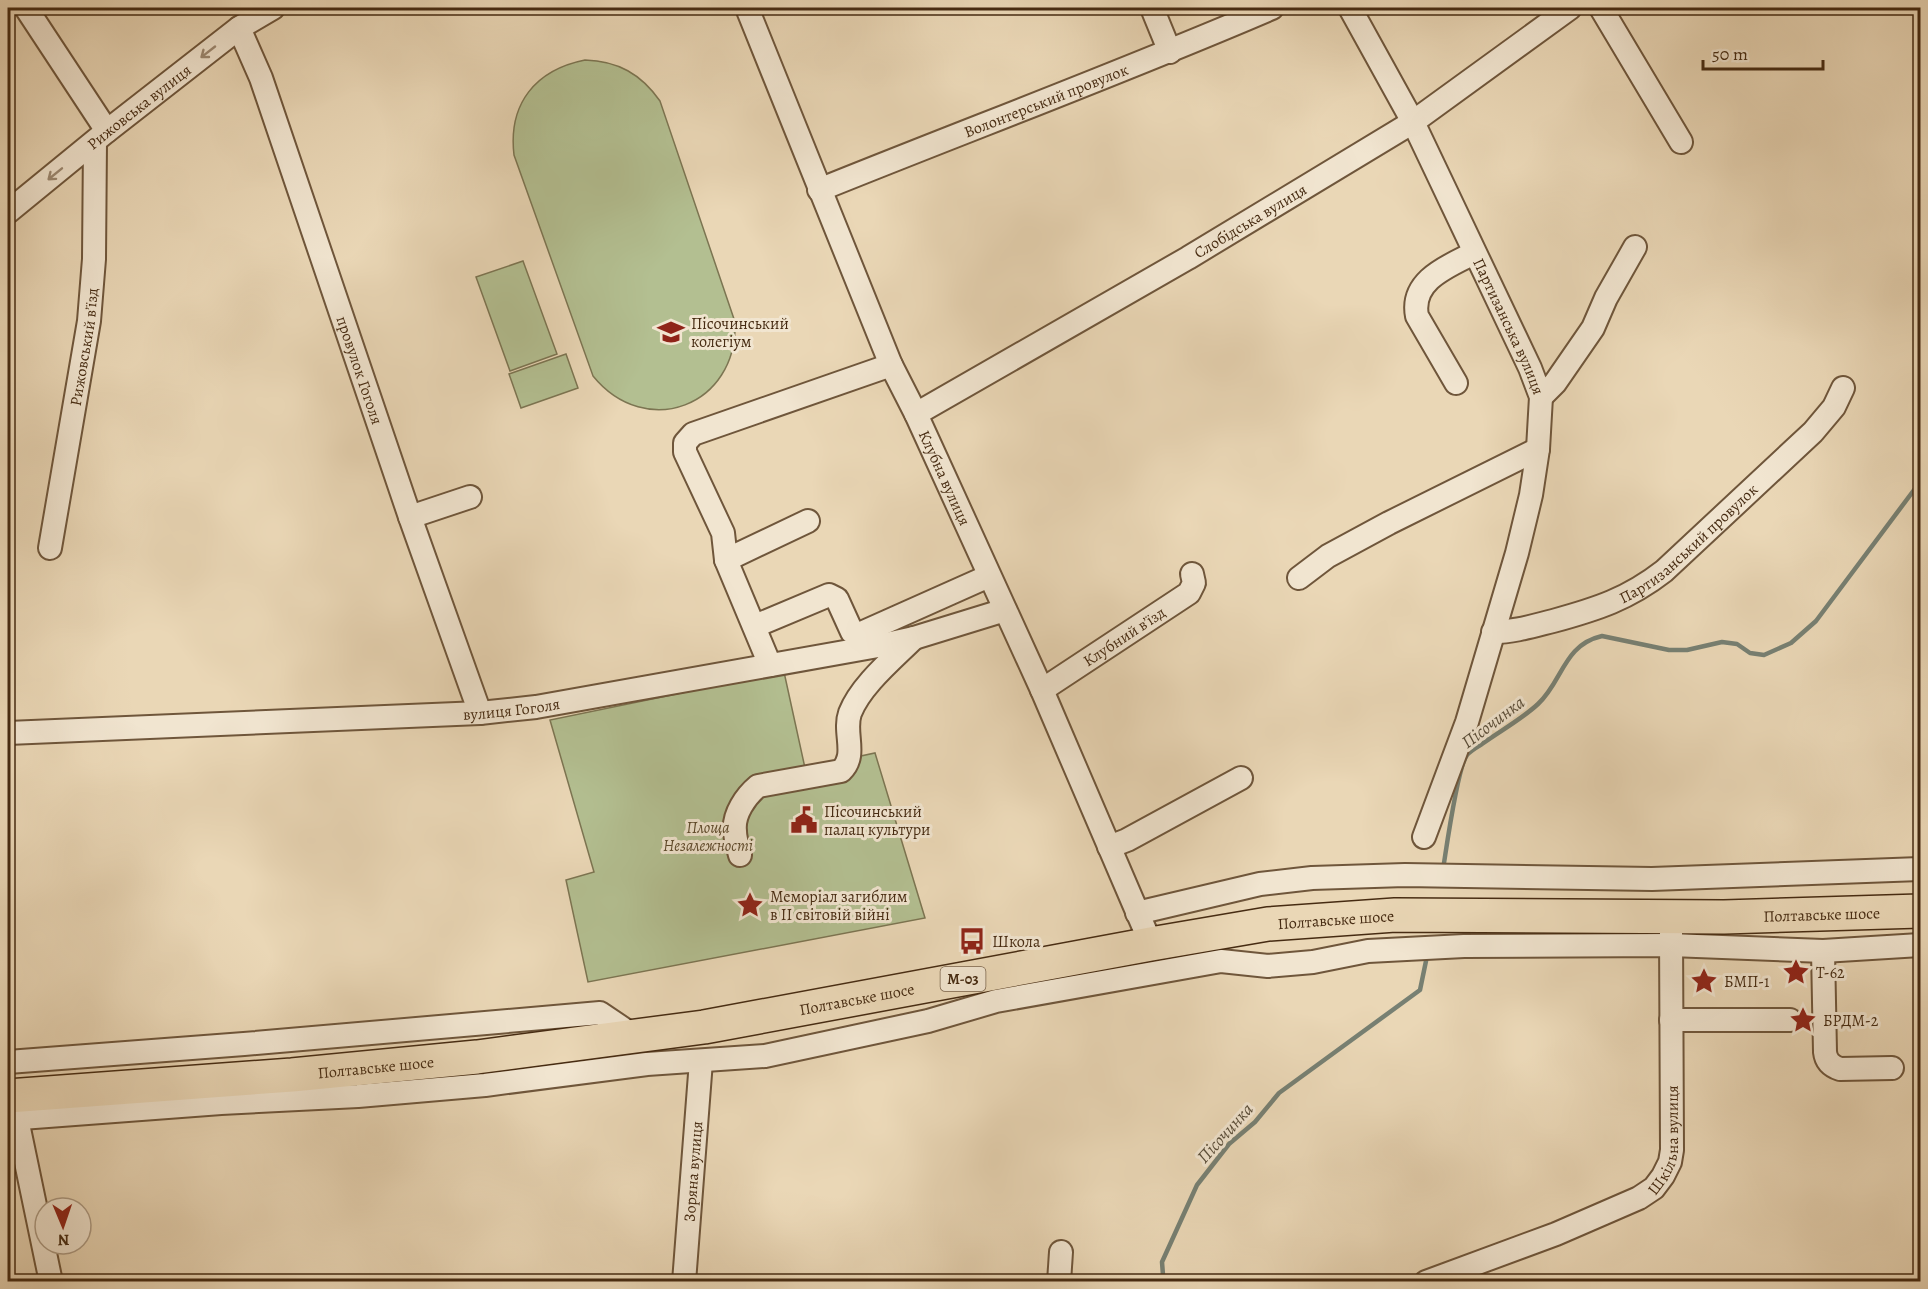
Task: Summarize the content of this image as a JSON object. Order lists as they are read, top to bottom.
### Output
{
  "streets": {
    "highway": ["Полтавське шосе", "М-03"],
    "street": [
      "Волонтерський провулок",
      "Рижовська вулиця",
      "Слобідська вулиця",
      "Партизанська вулиця",
      "Рижовський в’їзд",
      "провулок Гоголя",
      "Клубна вулиця",
      "Партизанський провулок",
      "Клубний в’їзд",
      "вулиця Гоголя",
      "Шкільна вулиця",
      "Зоряна вулиця"
    ]
  },
  "crossings": [
    ["Волонтерський провулок", "Клубна вулиця"],
    ["Рижовська вулиця", "Рижовський в’їзд"],
    ["Рижовська вулиця", "провулок Гоголя"],
    ["Слобідська вулиця", "Партизанська вулиця"],
    ["Слобідська вулиця", "Клубна вулиця"],
    ["Партизанська вулиця", "Партизанський провулок"],
    ["провулок Гоголя", "вулиця Гоголя"],
    ["Клубна вулиця", "Клубний в’їзд"],
    ["Клубна вулиця", "вулиця Гоголя"],
    ["Клубна вулиця", "Полтавське шосе"],
    ["Полтавське шосе", "Шкільна вулиця"]
  ],
  "one_way": ["Рижовська вулиця"],
  "water": ["Пісочинка"],
  "parks": ["Площа Незалежності"],
  "places": {
    "school or university": ["Пісочинський колегіум"],
    "public building": ["Пісочинський палац культури"],
    "place": [
      "Меморіал загиблим в II світовій війні",
      "Т-62",
      "БМП-1",
      "БРДМ-2"
    ],
    "bus stop": ["Школа"]
  },
  "scale_bar": "50 m",
  "north": "bottom"
}
